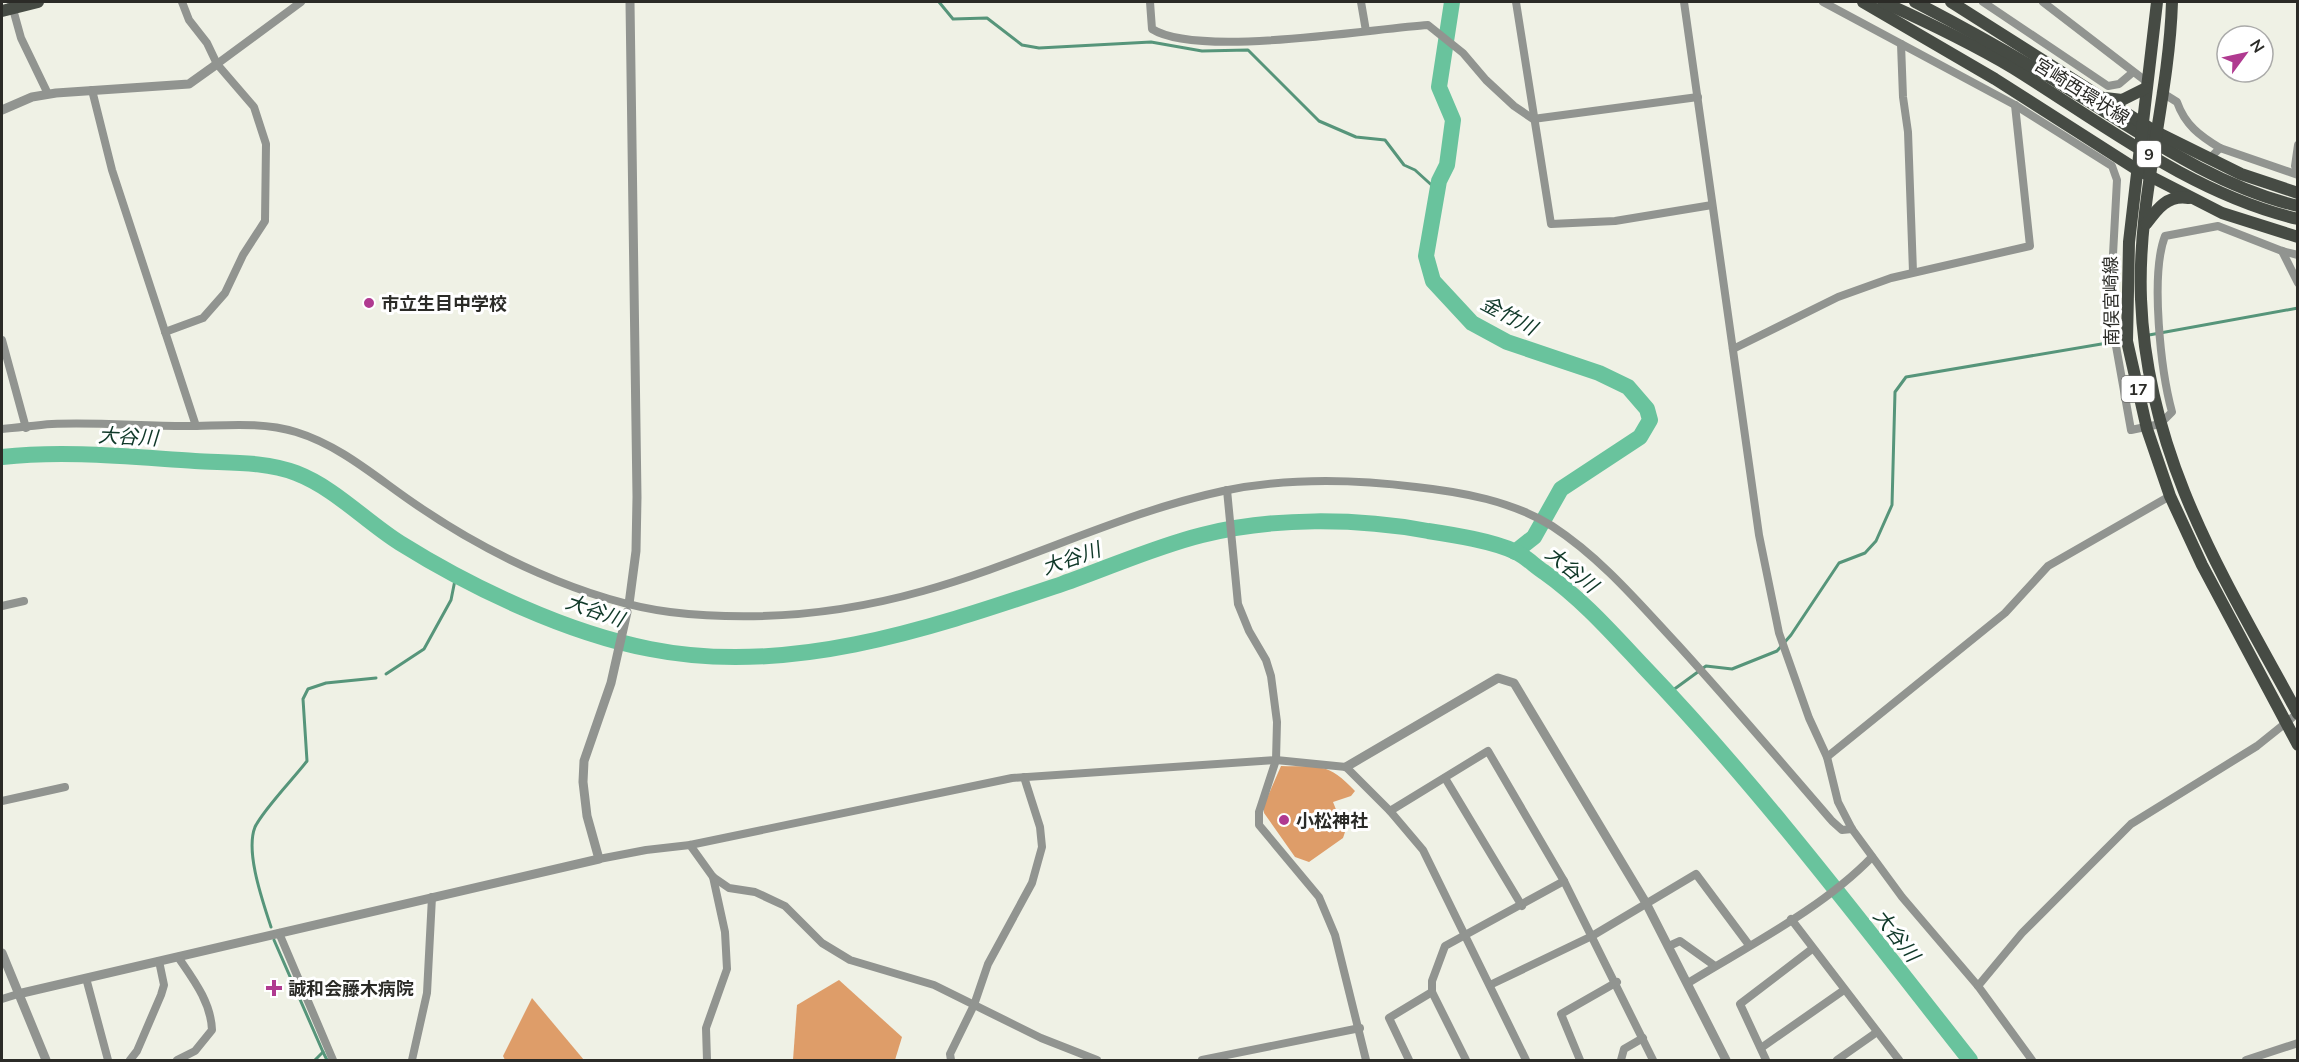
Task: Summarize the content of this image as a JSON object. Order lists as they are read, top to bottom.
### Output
{
  "streets": {
    "main road": [
      "宮崎西環状線",
      "9",
      "南俣宮崎線",
      "17"
    ]
  },
  "water": ["金竹川", "大谷川"],
  "places": {
    "other": ["市立生目中学校", "小松神社"],
    "health": ["誠和会藤木病院"]
  },
  "north": "top right"
}
